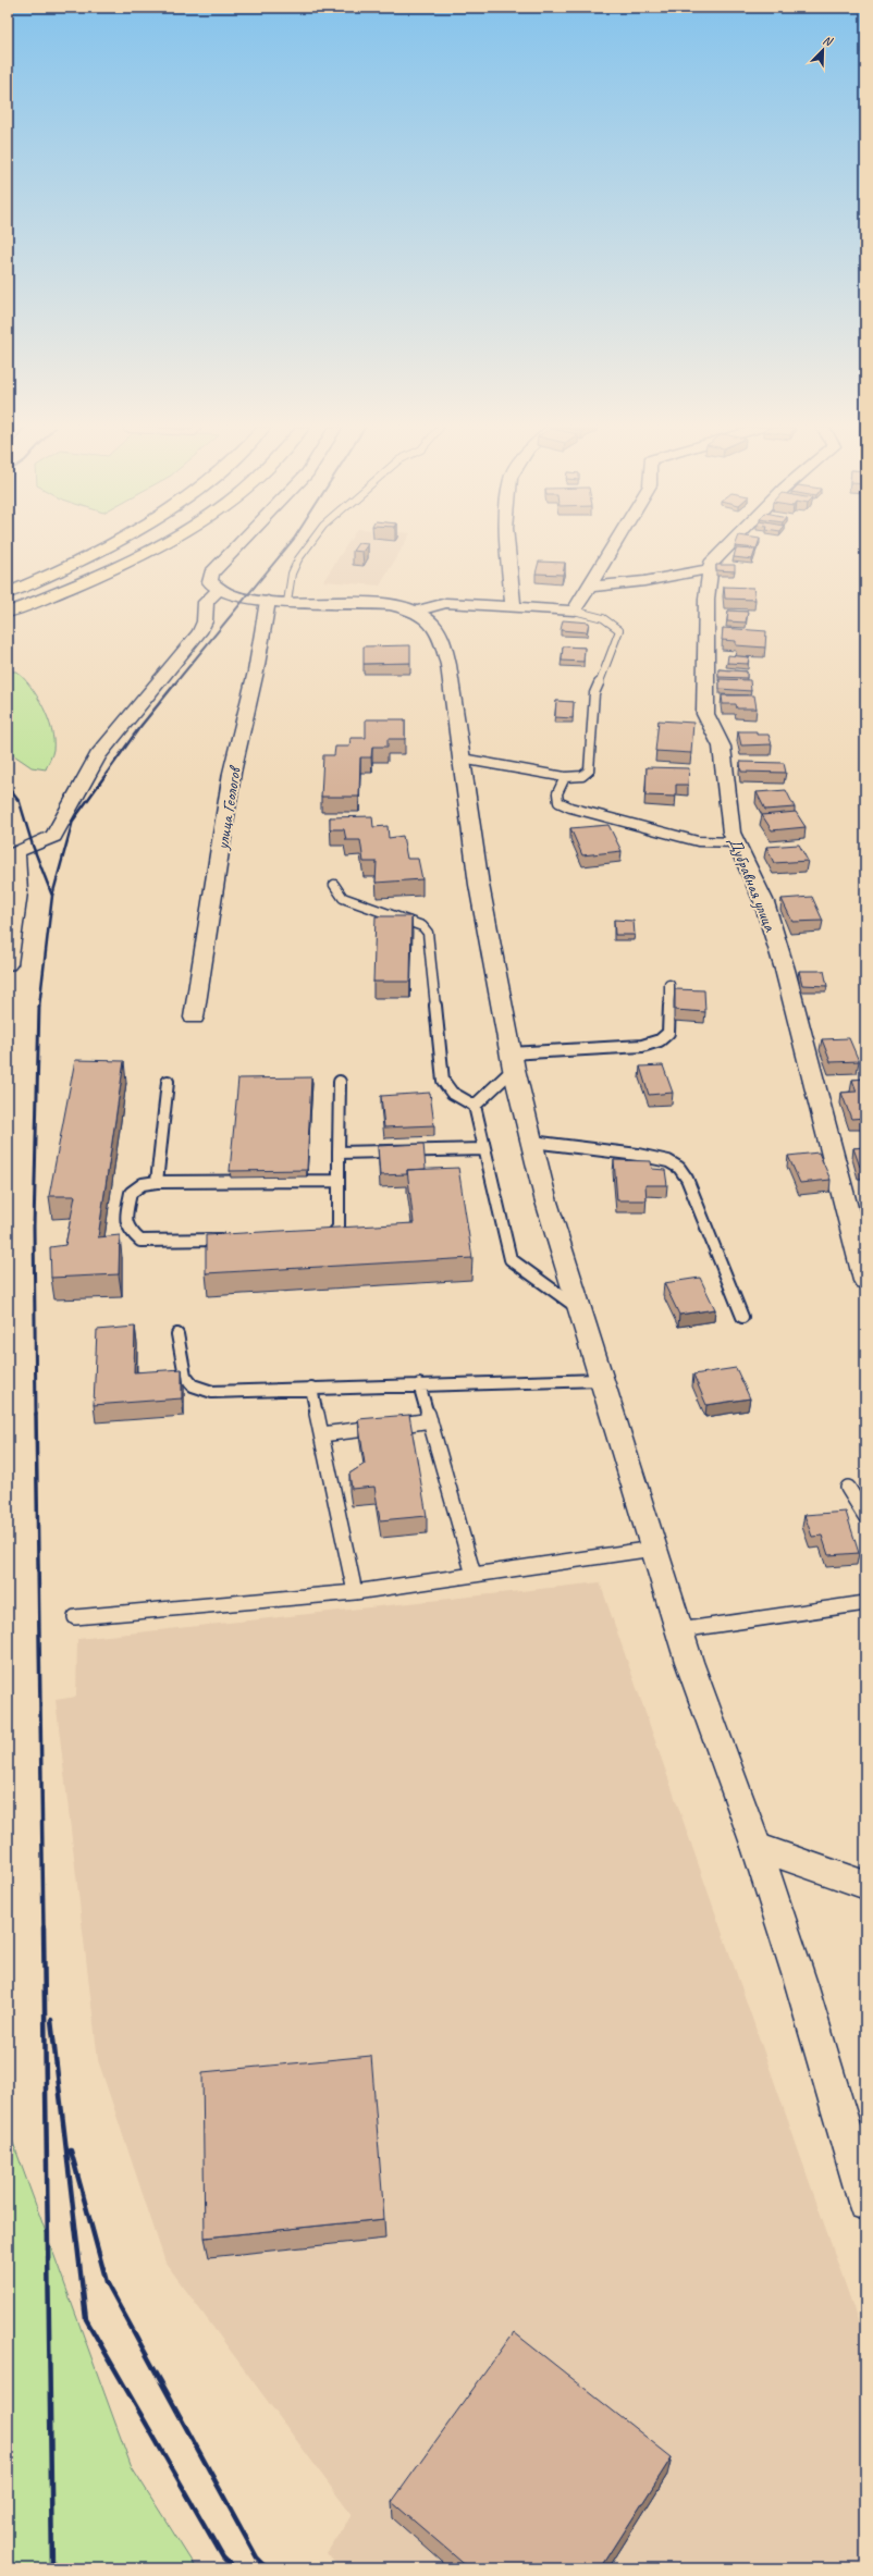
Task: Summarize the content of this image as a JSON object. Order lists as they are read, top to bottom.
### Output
{
  "streets": {
    "street": ["улица Геологов", "Дубравная улица"]
  },
  "north": "top right"
}
